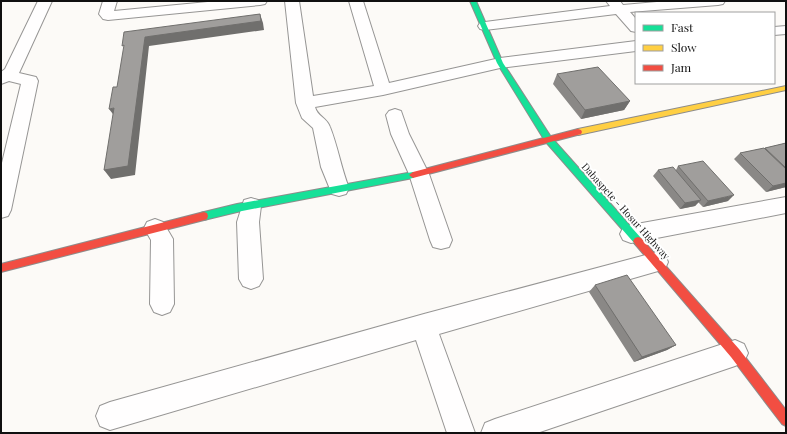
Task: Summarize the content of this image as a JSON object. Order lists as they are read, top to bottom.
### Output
{
  "streets": {
    "street": ["Dabaspete - Hosur Highway"]
  },
  "legend": ["Fast", "Slow", "Jam"]
}
